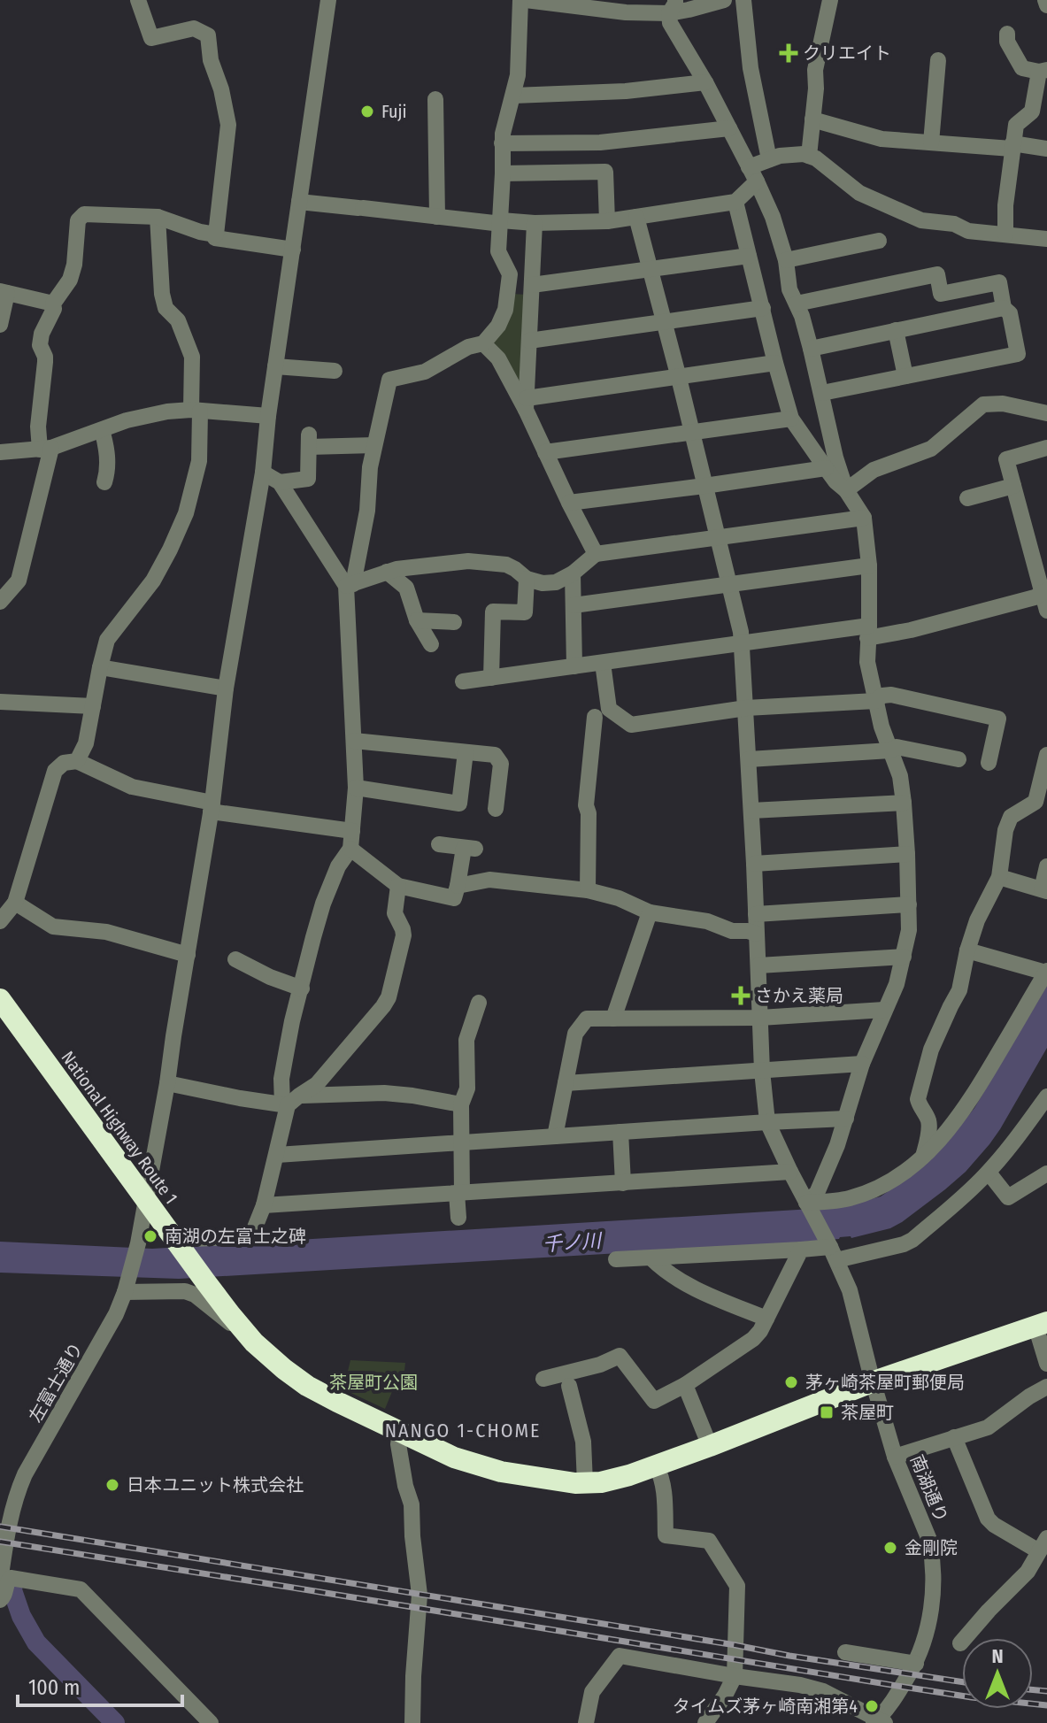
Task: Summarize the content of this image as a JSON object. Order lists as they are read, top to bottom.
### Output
{
  "streets": {
    "highway": ["National Highway Route 1"],
    "street": ["左富士通り", "南湖通り"]
  },
  "crossings": [
    ["National Highway Route 1", "左富士通り"],
    ["National Highway Route 1", "南湖通り"]
  ],
  "districts": ["NANGO 1-CHOME"],
  "water": ["千ノ川"],
  "parks": ["茶屋町公園"],
  "places": {
    "health": ["クリエイト", "さかえ薬局"],
    "other": [
      "Fuji",
      "南湖の左富士之碑",
      "茅ヶ崎茶屋町郵便局",
      "日本ユニット株式会社",
      "金剛院",
      "タイムズ茅ヶ崎南湘第4"
    ],
    "transit": ["茶屋町"]
  },
  "scale_bar": "100 m",
  "north": "top"
}
